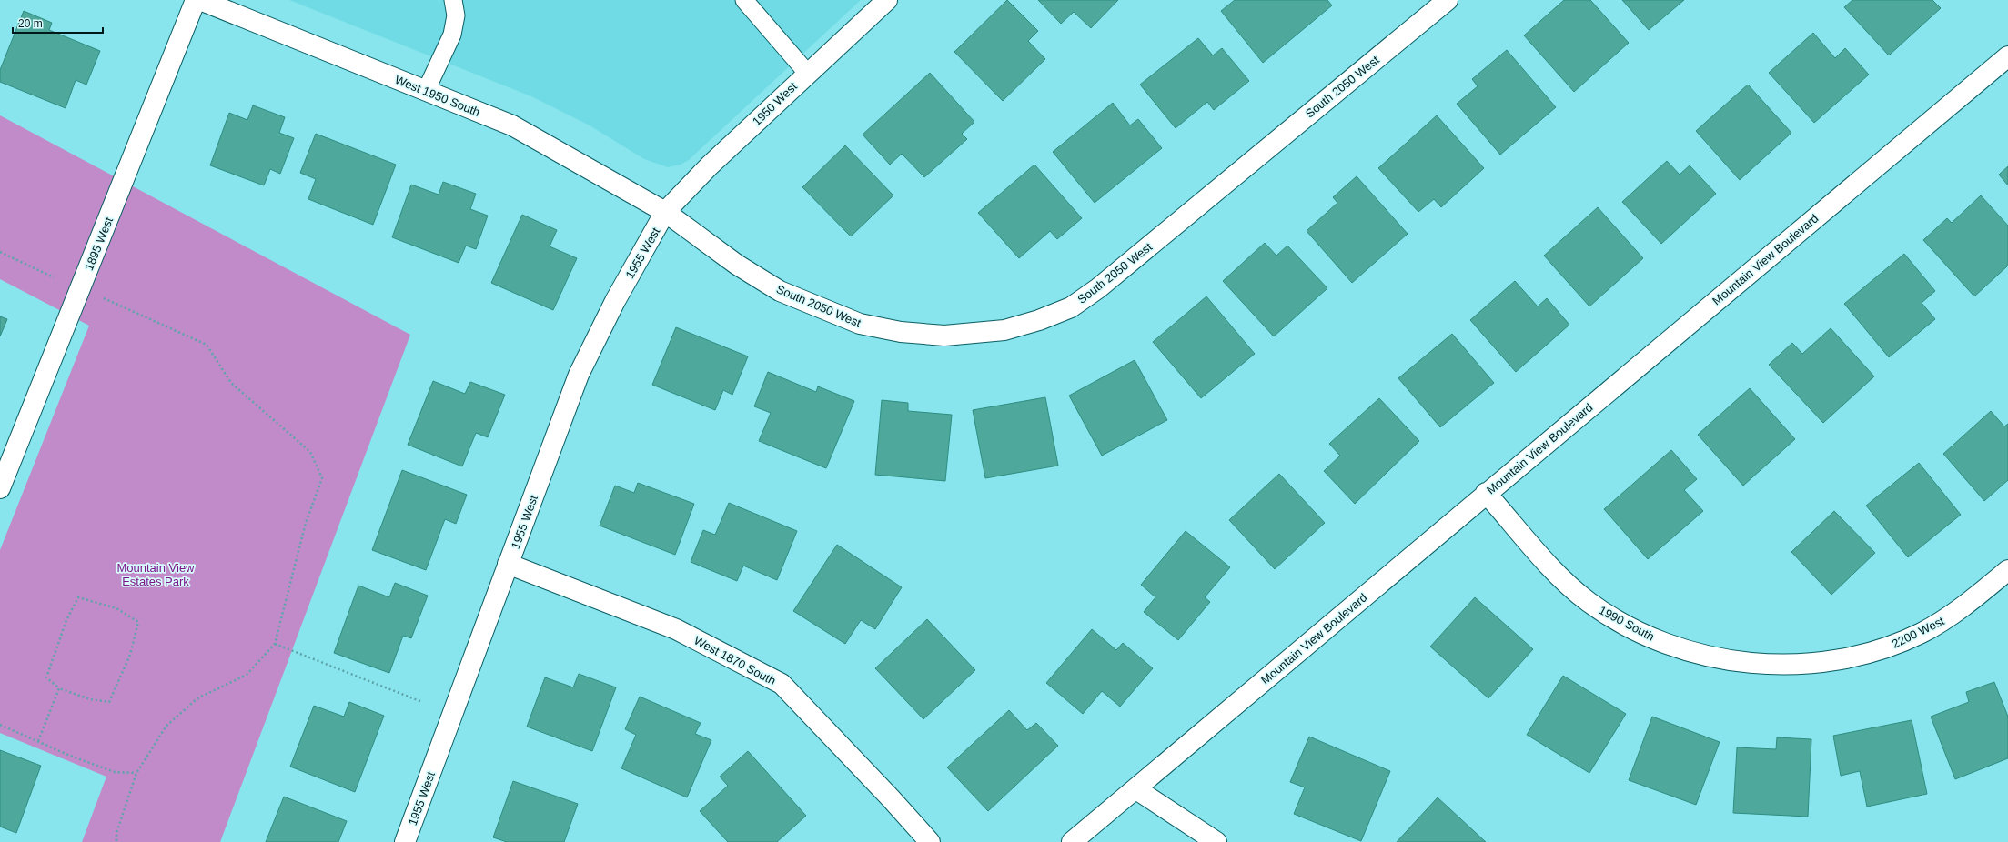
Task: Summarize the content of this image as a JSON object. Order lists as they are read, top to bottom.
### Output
{
  "streets": {
    "street": [
      "South 2050 West",
      "West 1950 South",
      "1950 West",
      "1895 West",
      "1955 West",
      "Mountain View Boulevard",
      "1990 South",
      "2200 West",
      "West 1870 South"
    ]
  },
  "crossings": [
    ["South 2050 West", "West 1950 South"],
    ["South 2050 West", "1950 West"],
    ["South 2050 West", "1955 West"],
    ["West 1950 South", "1950 West"],
    ["West 1950 South", "1955 West"],
    ["1950 West", "1955 West"],
    ["1955 West", "West 1870 South"],
    ["Mountain View Boulevard", "1990 South"],
    ["1990 South", "2200 West"]
  ],
  "parks": ["Mountain View Estates Park"],
  "scale_bar": "20 m"
}
